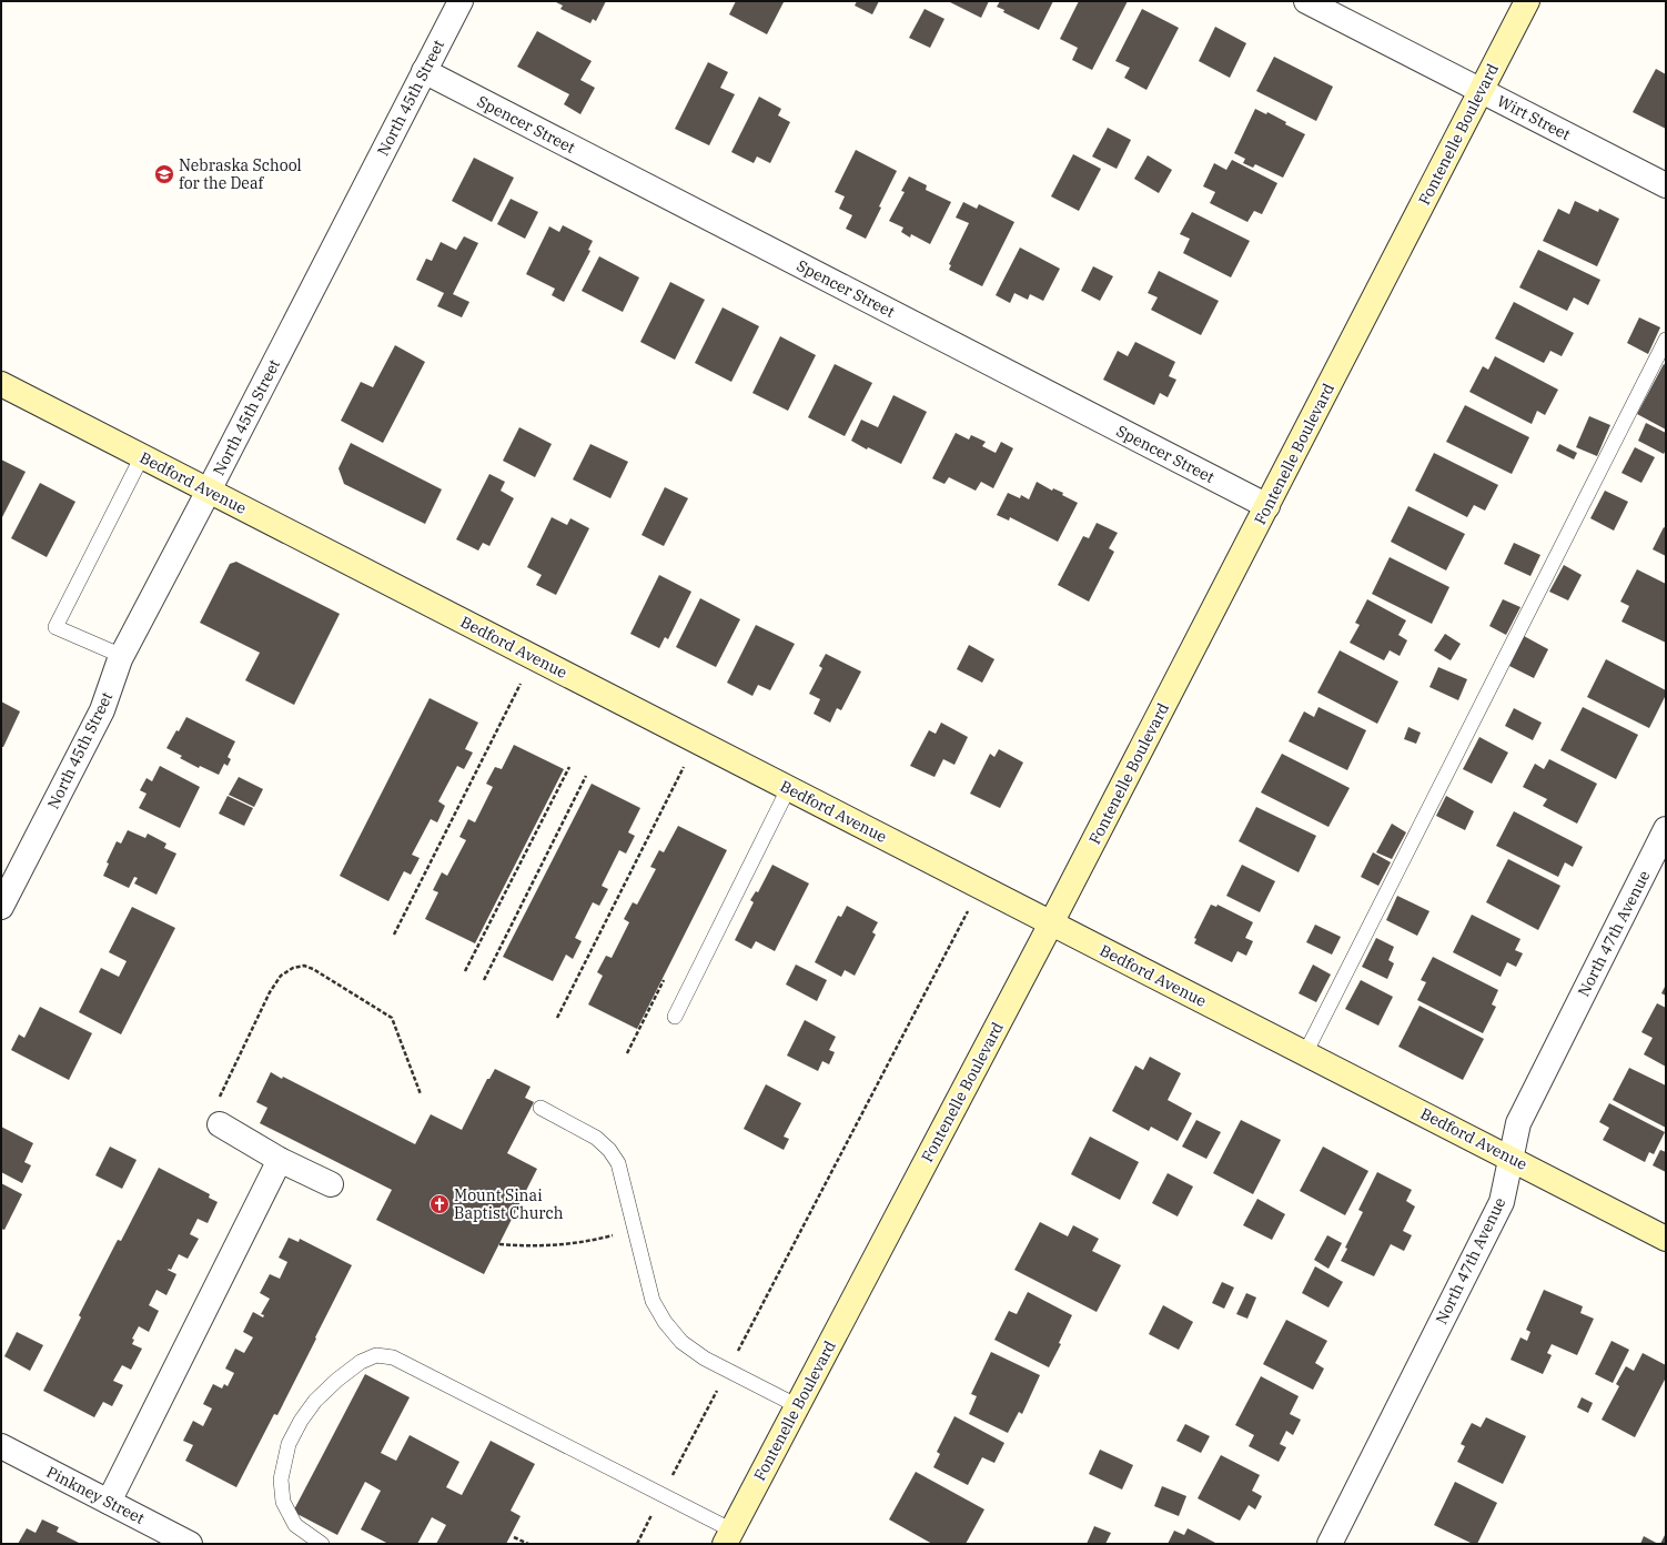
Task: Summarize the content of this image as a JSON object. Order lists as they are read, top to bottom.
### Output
{
  "streets": {
    "street": [
      "North 45th Street",
      "Wirt Street",
      "Spencer Street",
      "Fontenelle Boulevard",
      "Bedford Avenue",
      "North 47th Avenue",
      "Pinkney Street"
    ]
  },
  "crossings": [
    ["North 45th Street", "Spencer Street"],
    ["North 45th Street", "Bedford Avenue"],
    ["Wirt Street", "Fontenelle Boulevard"],
    ["Spencer Street", "Fontenelle Boulevard"],
    ["Fontenelle Boulevard", "Bedford Avenue"],
    ["Bedford Avenue", "North 47th Avenue"]
  ],
  "places": {
    "school or university": ["Nebraska School for the Deaf"],
    "church": ["Mount Sinai Baptist Church"]
  }
}
